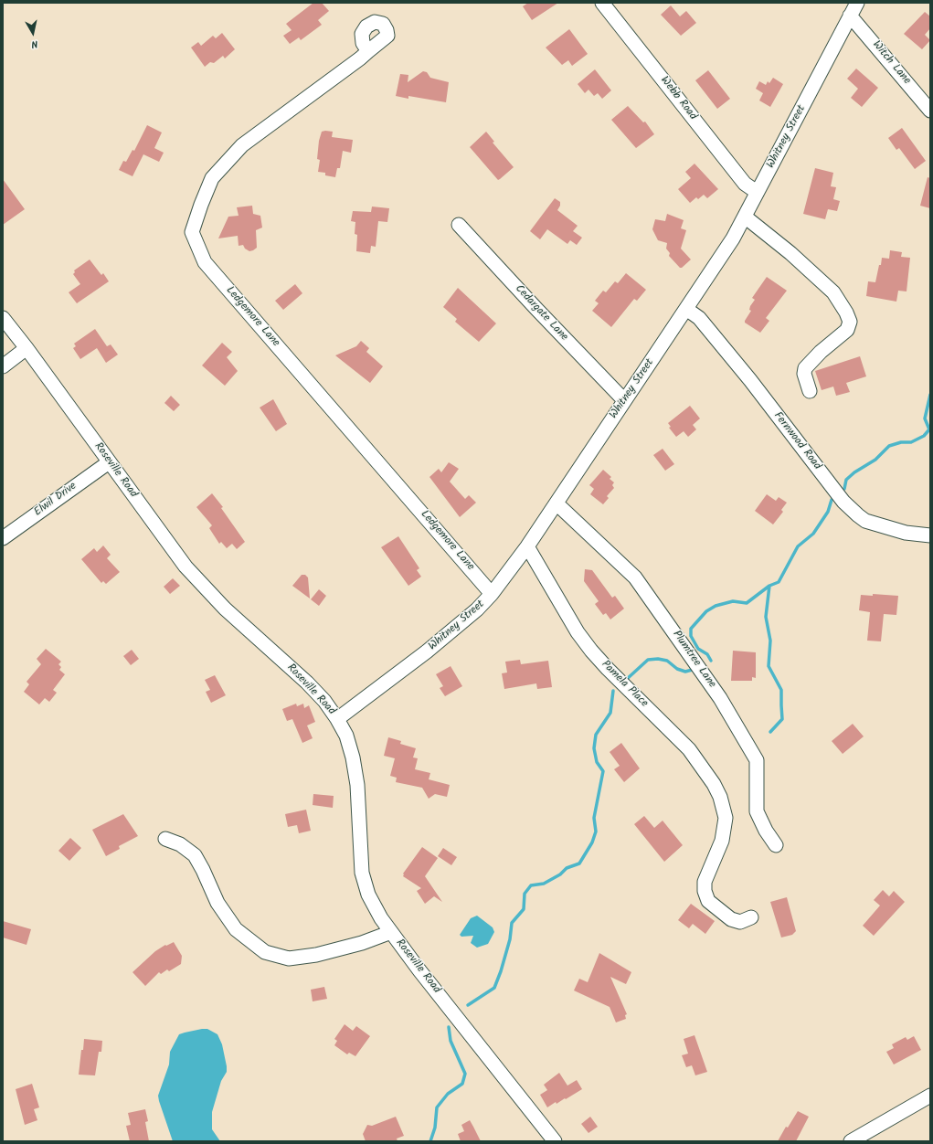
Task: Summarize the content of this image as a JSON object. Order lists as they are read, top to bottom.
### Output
{
  "streets": {
    "street": [
      "Witch Lane",
      "Webb Road",
      "Whitney Street",
      "Cedargate Lane",
      "Ledgemore Lane",
      "Fernwood Road",
      "Roseville Road",
      "Elwil Drive",
      "Plumtree Lane",
      "Pamela Place"
    ]
  },
  "crossings": [
    ["Witch Lane", "Whitney Street"],
    ["Webb Road", "Whitney Street"],
    ["Whitney Street", "Cedargate Lane"],
    ["Whitney Street", "Ledgemore Lane"],
    ["Whitney Street", "Fernwood Road"],
    ["Whitney Street", "Roseville Road"],
    ["Whitney Street", "Plumtree Lane"],
    ["Whitney Street", "Pamela Place"],
    ["Roseville Road", "Elwil Drive"]
  ],
  "north": "bottom"
}
